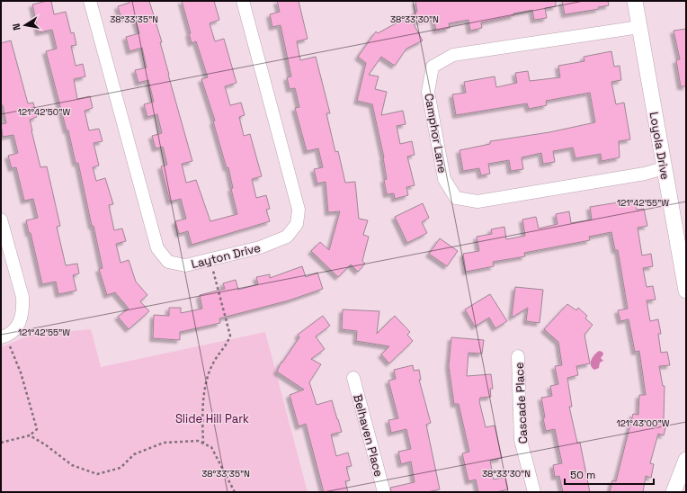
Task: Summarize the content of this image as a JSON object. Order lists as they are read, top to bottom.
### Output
{
  "streets": {
    "street": [
      "Camphor Lane",
      "Loyola Drive",
      "Layton Drive",
      "Cascade Place",
      "Belhaven Place"
    ]
  },
  "crossings": [
    ["Camphor Lane", "Loyola Drive"]
  ],
  "parks": ["Slide Hill Park"],
  "scale_bar": "50 m",
  "north": "left",
  "coordinates": [
    "38°33'35\"N",
    "38°33'30\"N",
    "121°42'50\"W",
    "121°42'55\"W",
    "121°43'00\"W"
  ]
}
